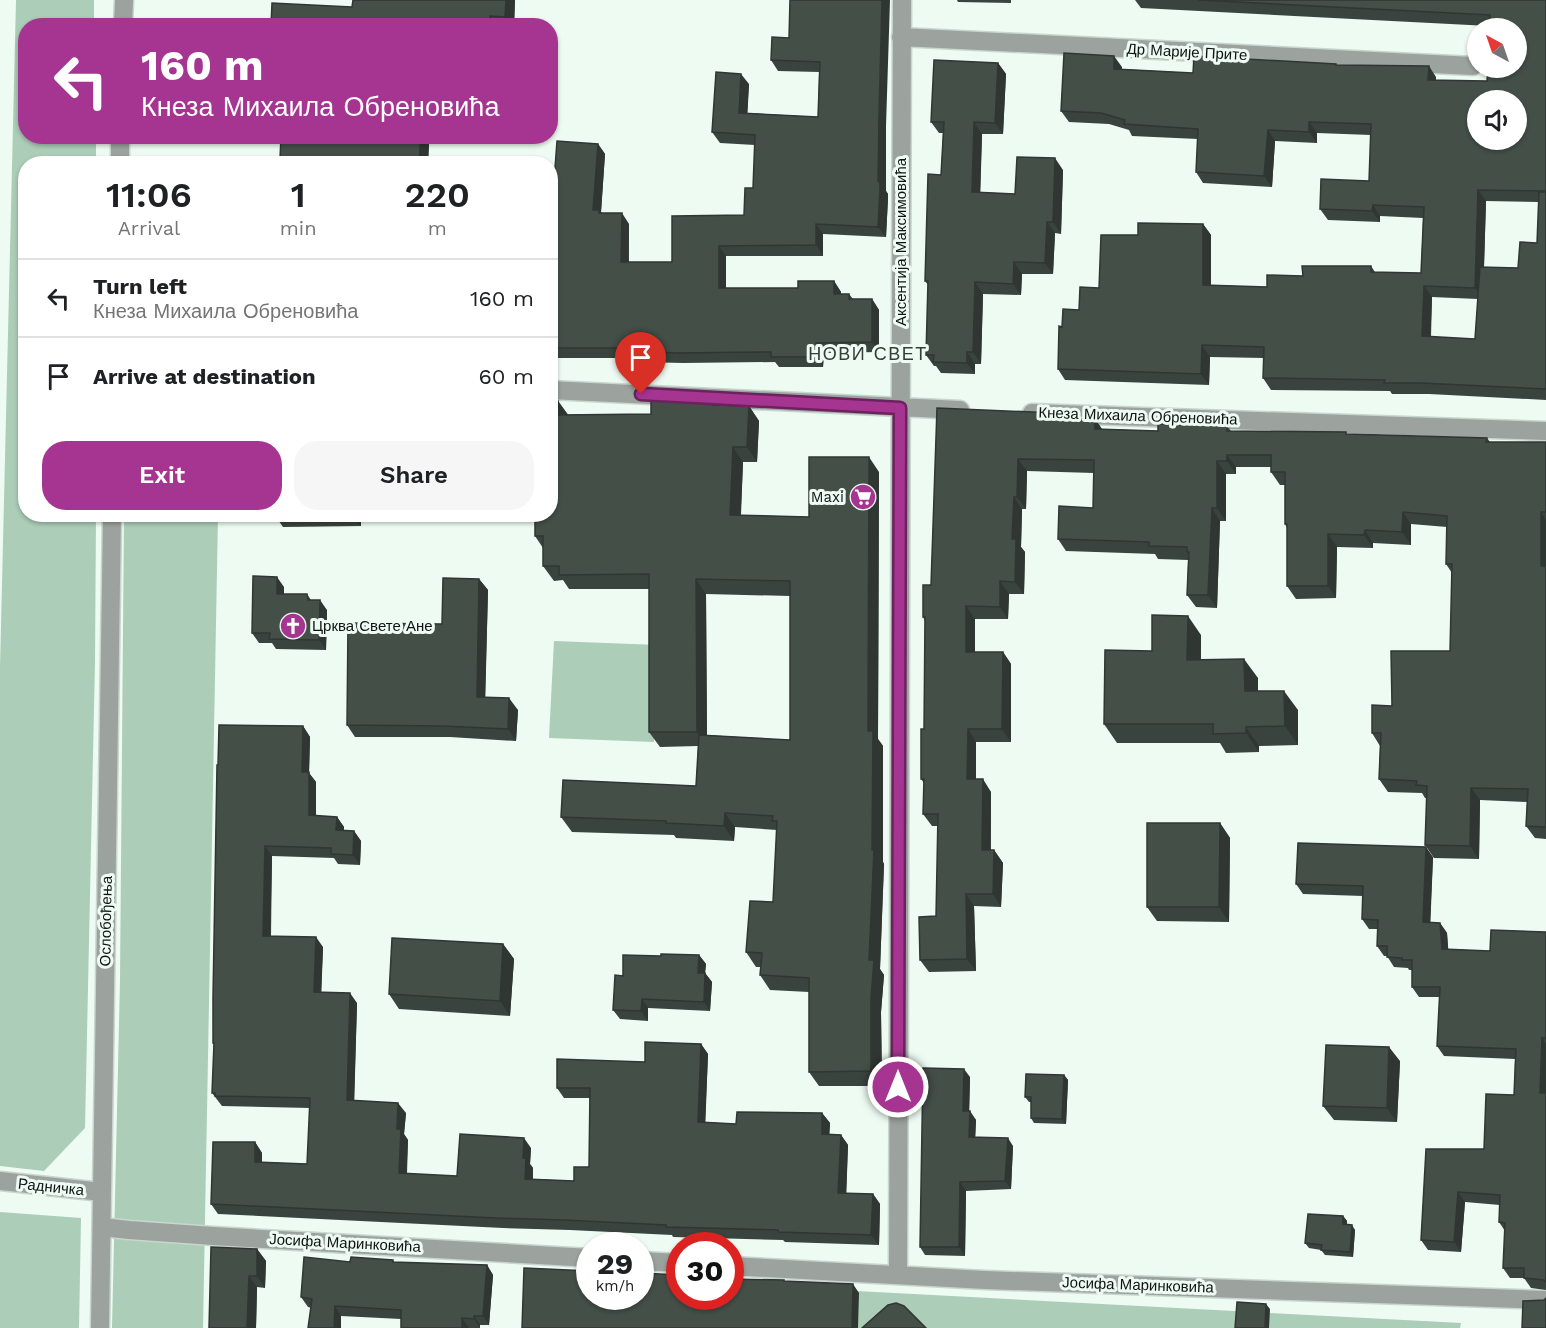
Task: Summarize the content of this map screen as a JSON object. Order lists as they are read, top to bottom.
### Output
{
  "streets": {
    "street": [
      "Др Марије Прите",
      "Аксентија Максимовића",
      "Кнеза Михаила Обреновића",
      "Ослобођења",
      "Радничка",
      "Јосифа Маринковића"
    ]
  },
  "crossings": [
    ["Др Марије Прите", "Аксентија Максимовића"],
    ["Аксентија Максимовића", "Јосифа Маринковића"],
    ["Ослобођења", "Радничка"],
    ["Ослобођења", "Јосифа Маринковића"]
  ],
  "districts": ["НОВИ СВЕТ"],
  "places": {
    "supermarket": ["Maxi"],
    "church": ["Црква Свете Ане"]
  },
  "north": "top left",
  "page": {
    "turn": ["160 m", "Кнеза Михаила Обреновића"],
    "eta": [
      "11:06",
      "Arrival",
      "1",
      "min",
      "220",
      "m"
    ],
    "list": [
      {
        "name": "Turn left",
        "note": "Кнеза Михаила Обреновића",
        "value": "160 m"
      },
      {
        "name": "Arrive at destination",
        "value": "60 m"
      }
    ],
    "buttons": ["Exit", "Share"],
    "speed": "29 km/h",
    "limit": "30"
  }
}
